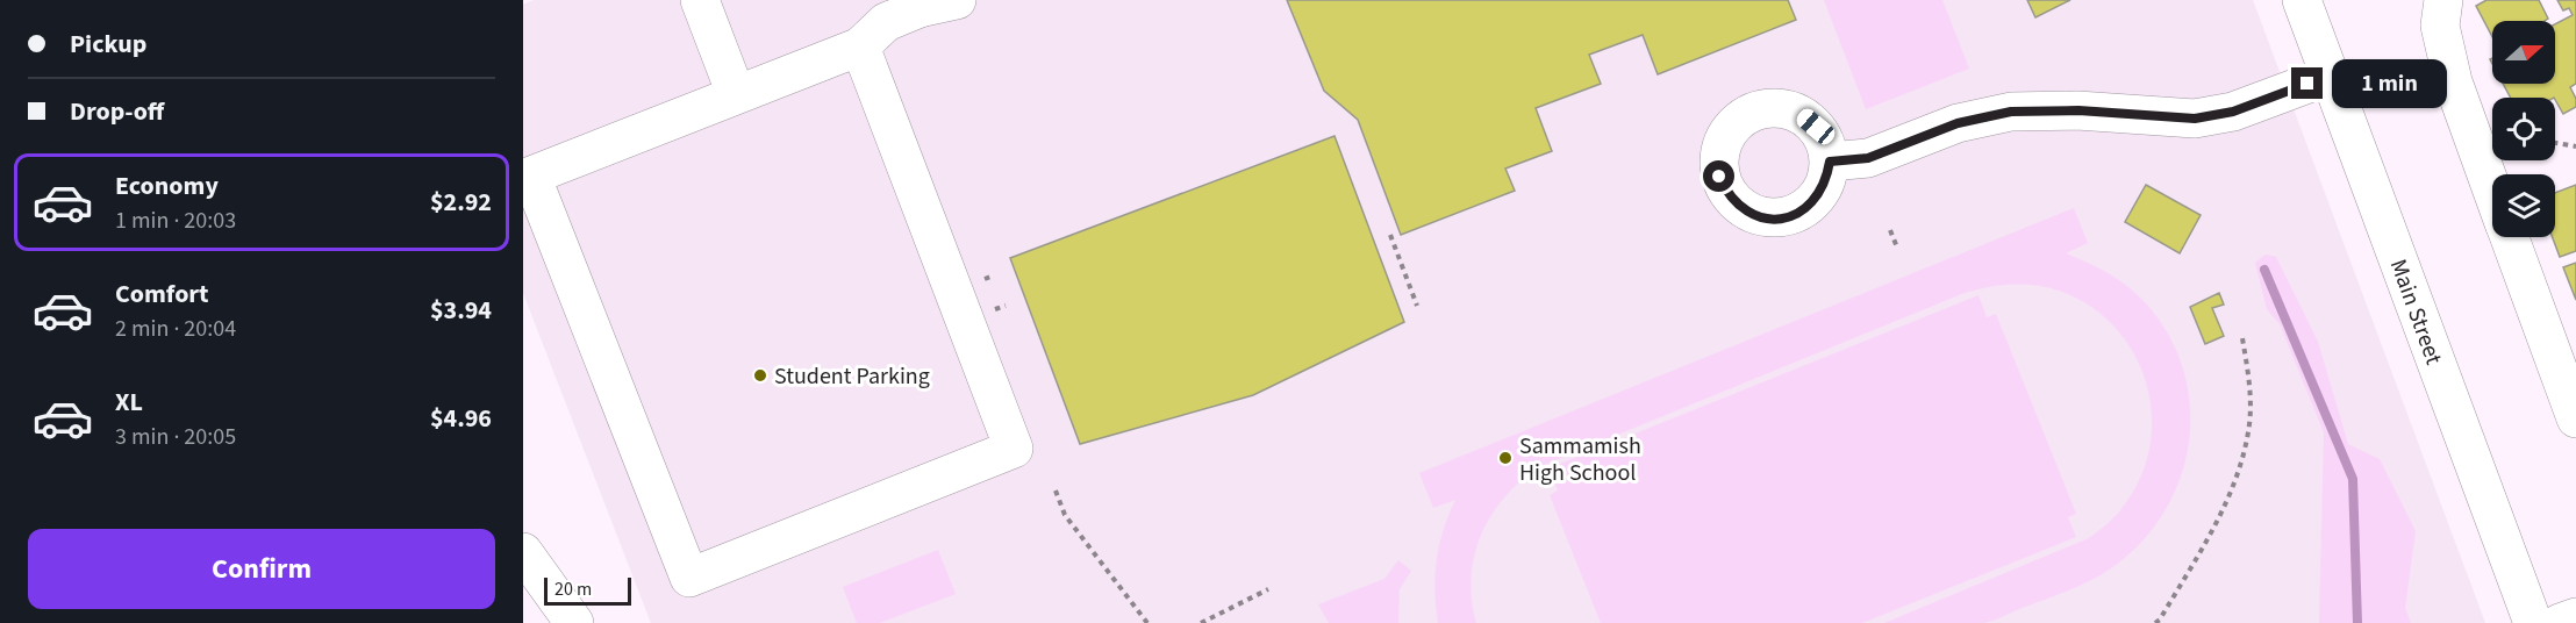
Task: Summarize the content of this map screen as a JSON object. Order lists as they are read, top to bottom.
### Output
{
  "streets": {
    "street": ["Main Street"]
  },
  "places": ["Student Parking", "Sammamish High School"],
  "scale_bar": "20 m",
  "north": "right",
  "page": {
    "banner": ["Pickup", "Drop-off"],
    "bubble": "1 min",
    "list": [
      {
        "name": "Economy",
        "note": "1 min · 20:03",
        "value": "$2.92"
      },
      {
        "name": "Comfort",
        "note": "2 min · 20:04",
        "value": "$3.94"
      },
      {
        "name": "XL",
        "note": "3 min · 20:05",
        "value": "$4.96"
      }
    ],
    "buttons": "Confirm",
    "scale": "20 m"
  }
}
